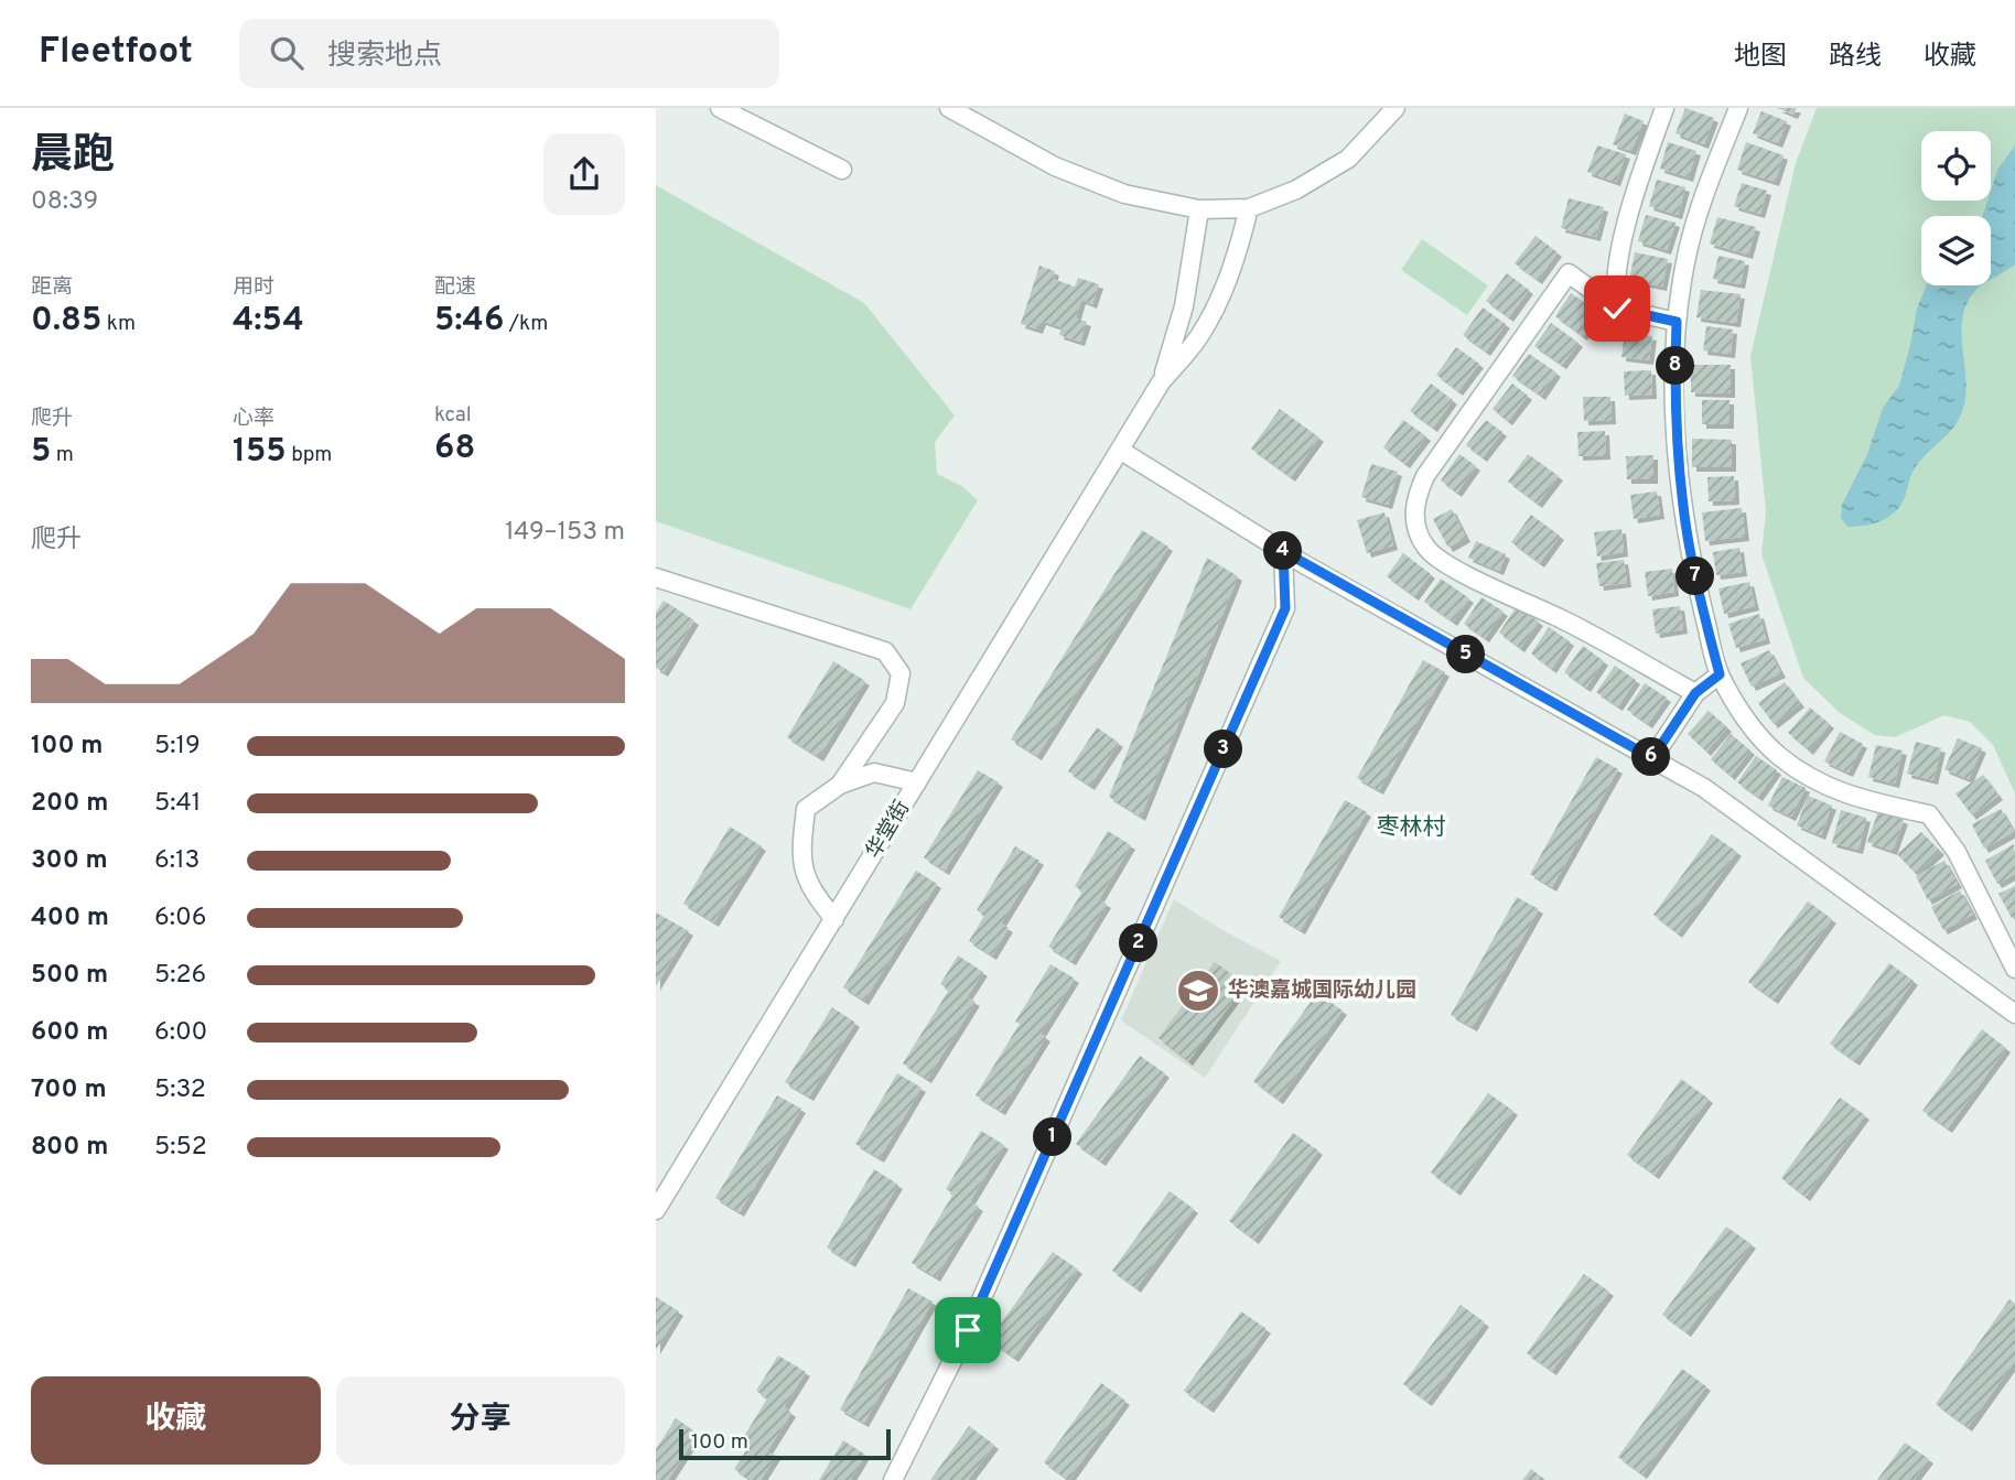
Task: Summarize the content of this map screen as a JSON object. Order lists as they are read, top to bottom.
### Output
{
  "streets": {
    "street": ["华堂街"]
  },
  "districts": ["枣林村"],
  "places": {
    "school or university": ["华澳嘉城国际幼儿园"]
  },
  "scale_bar": "100 m",
  "page": {
    "header": "Fleetfoot",
    "search": "搜索地点",
    "nav": ["地图", "路线", "收藏"],
    "heading": ["晨跑", "08:39"],
    "stats": [
      ["距离", "0.85 km"],
      ["用时", "4:54"],
      ["配速", "5:46 /km"],
      ["爬升", "5 m"],
      ["心率", "155 bpm"],
      ["kcal", "68"]
    ],
    "pins": [
      "8",
      "4",
      "7",
      "5",
      "3",
      "6",
      "2",
      "1"
    ],
    "chart": ["爬升", "149–153 m"],
    "list": [
      {
        "name": "100 m",
        "note": "5:19"
      },
      {
        "name": "200 m",
        "note": "5:41"
      },
      {
        "name": "300 m",
        "note": "6:13"
      },
      {
        "name": "400 m",
        "note": "6:06"
      },
      {
        "name": "500 m",
        "note": "5:26"
      },
      {
        "name": "600 m",
        "note": "6:00"
      },
      {
        "name": "700 m",
        "note": "5:32"
      },
      {
        "name": "800 m",
        "note": "5:52"
      }
    ],
    "buttons": ["收藏", "分享"],
    "scale": "100 m"
  }
}
